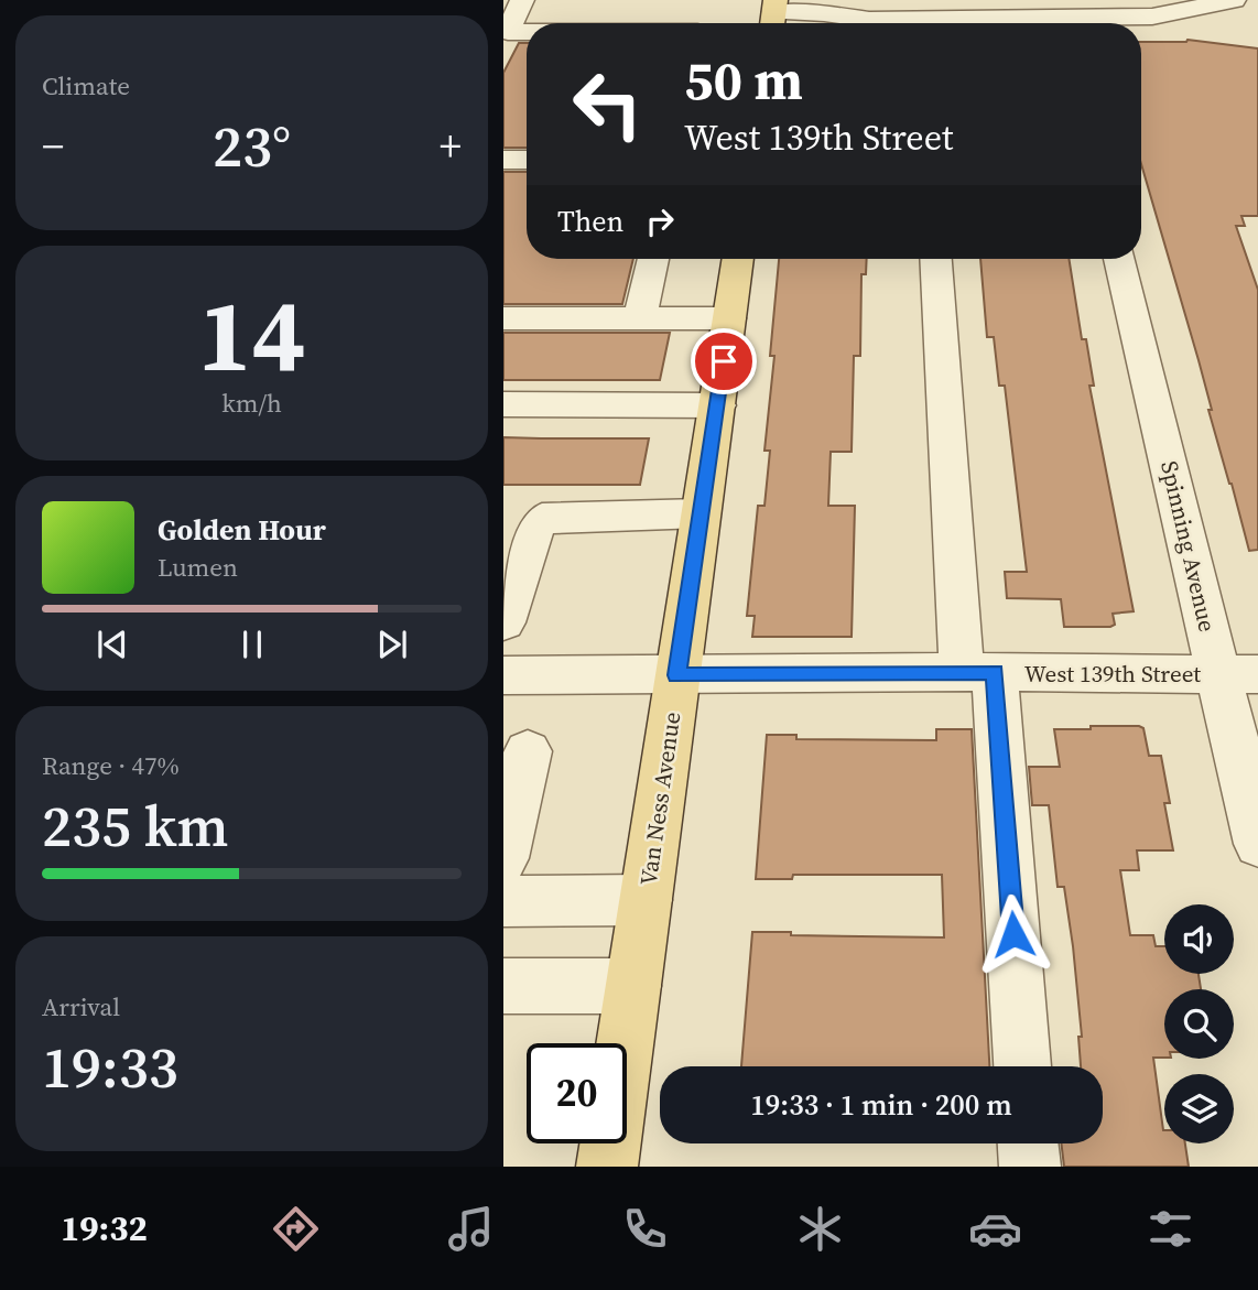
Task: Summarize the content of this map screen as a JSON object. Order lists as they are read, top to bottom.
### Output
{
  "streets": {
    "main road": ["Van Ness Avenue"],
    "street": ["Spinning Avenue", "West 139th Street"]
  },
  "crossings": [
    ["Spinning Avenue", "West 139th Street"],
    ["West 139th Street", "Van Ness Avenue"]
  ],
  "page": {
    "tile": [
      "Climate",
      ["14", "km/h"],
      ["Range · 47%", "235 km"],
      ["Arrival", "19:33"]
    ],
    "turn": ["50 m", "West 139th Street"],
    "heat": ["−", "23°", "+"],
    "then": "Then",
    "song": ["Golden Hour", "Lumen"],
    "limit": "20",
    "trip": "19:33 · 1 min · 200 m",
    "tabs": "19:32"
  }
}
